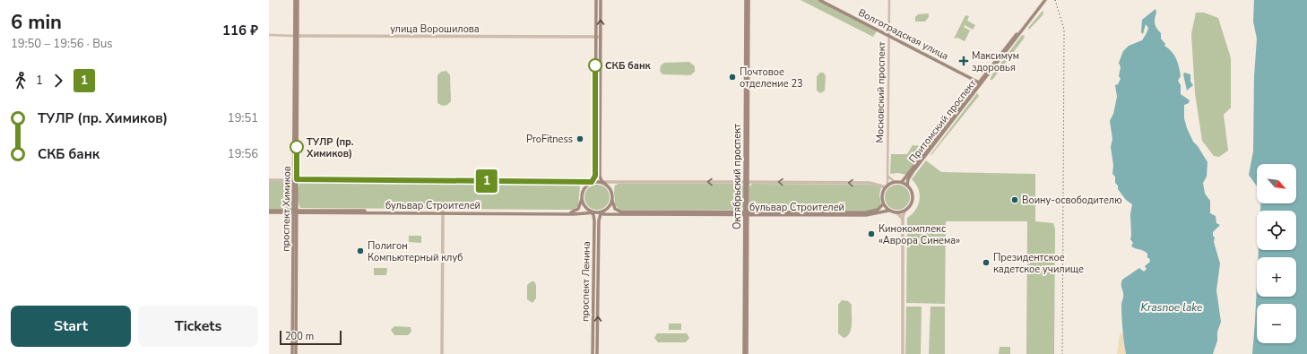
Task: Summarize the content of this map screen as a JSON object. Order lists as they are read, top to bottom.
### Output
{
  "streets": {
    "main road": [
      "Волгоградская улица",
      "Притомский проспект",
      "Октябрьский проспект",
      "бульвар Строителей",
      "проспект Химиков",
      "проспект Ленина"
    ],
    "street": ["улица Ворошилова", "Московский проспект"]
  },
  "crossings": [
    ["улица Ворошилова", "проспект Химиков"],
    ["Волгоградская улица", "Московский проспект"],
    ["Волгоградская улица", "Притомский проспект"],
    ["Московский проспект", "Притомский проспект"],
    ["Московский проспект", "бульвар Строителей"],
    ["Притомский проспект", "бульвар Строителей"],
    ["Октябрьский проспект", "бульвар Строителей"],
    ["бульвар Строителей", "проспект Химиков"],
    ["бульвар Строителей", "проспект Ленина"]
  ],
  "water": ["Krasnoe lake"],
  "places": {
    "health": ["Максимум здоровья"],
    "other": [
      "СКБ банк",
      "Почтовое отделение 23",
      "ProFitness",
      "ТУЛР (пр. Химиков)",
      "Воину-освободителю",
      "Кинокомплекс «Аврора Синема»",
      "Полигон Компьютерный клуб",
      "Президентское кадетское училище"
    ]
  },
  "lines": ["bus line 1"],
  "scale_bar": "200 m",
  "north": "bottom right",
  "page": {
    "heading": ["6 min", "19:50 – 19:56 · Bus", "116 ₽"],
    "on_map": "1",
    "legs": ["1", "1"],
    "list": [
      {
        "name": "ТУЛР (пр. Химиков)",
        "value": "19:51"
      },
      {
        "name": "СКБ банк",
        "value": "19:56"
      }
    ],
    "map_buttons": ["+", "−"],
    "buttons": ["Start", "Tickets"],
    "scale": "200 m"
  }
}
